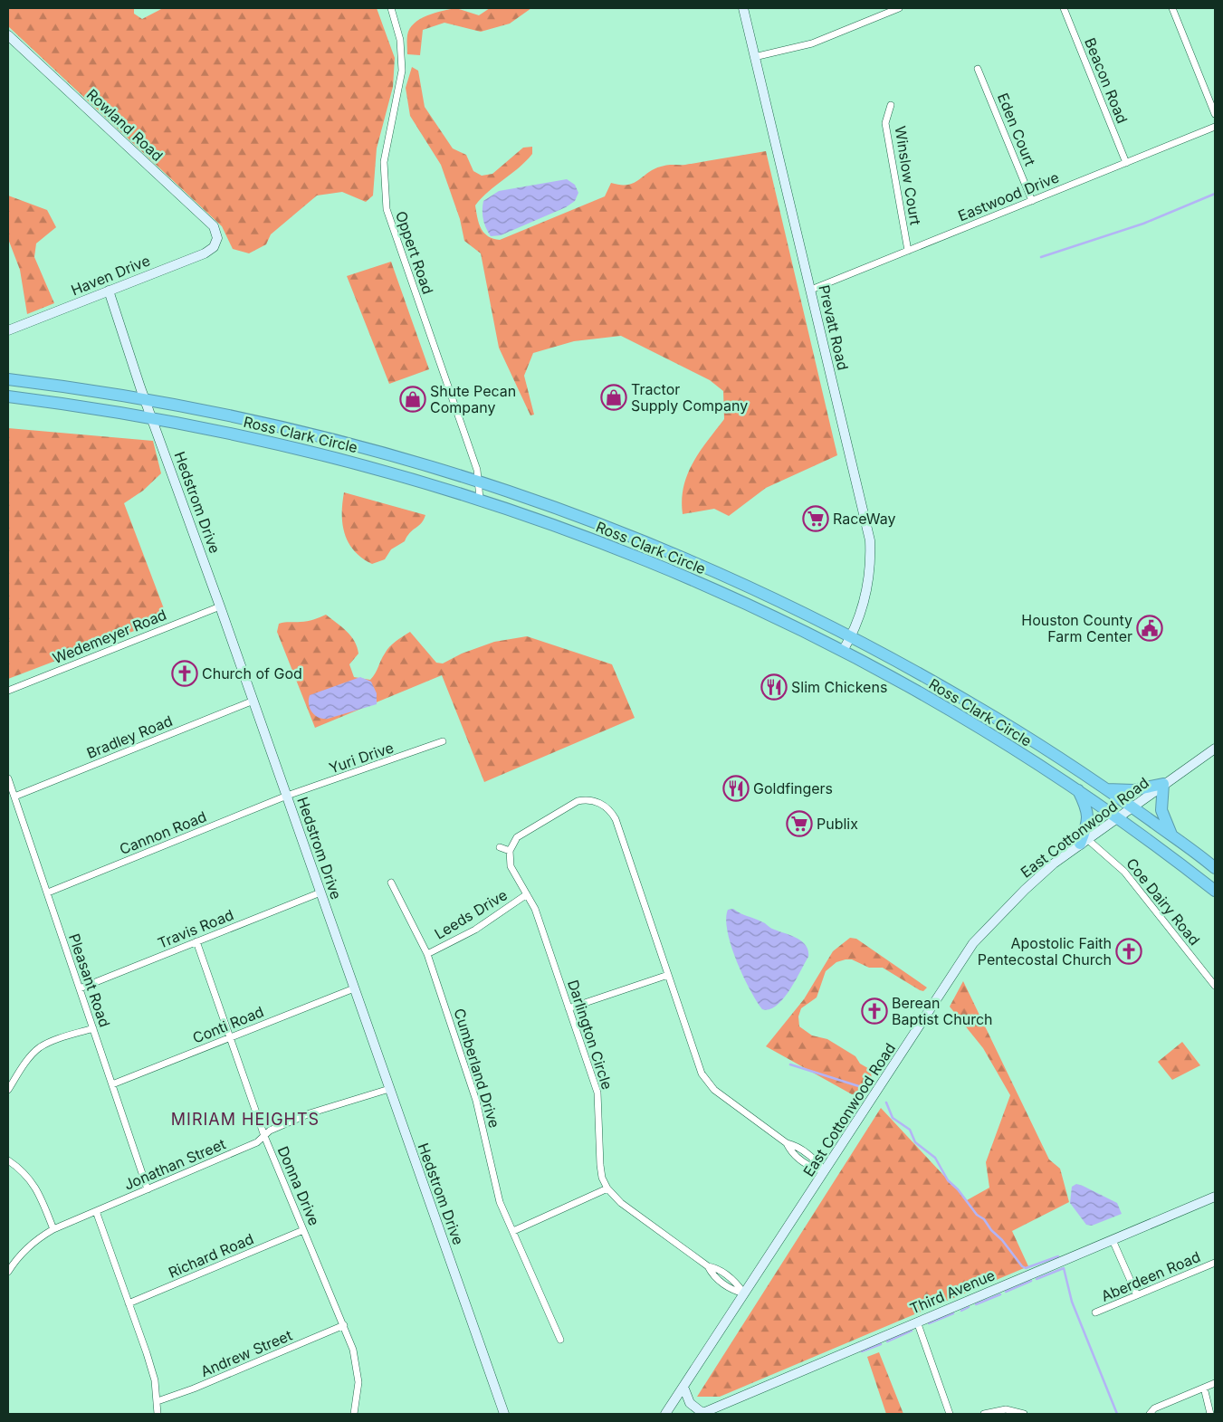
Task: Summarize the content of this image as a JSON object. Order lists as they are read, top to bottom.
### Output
{
  "streets": {
    "highway": ["Ross Clark Circle"],
    "street": [
      "Beacon Road",
      "Rowland Road",
      "Eden Court",
      "Winslow Court",
      "Eastwood Drive",
      "Oppert Road",
      "Haven Drive",
      "Prevatt Road",
      "Hedstrom Drive",
      "Wedemeyer Road",
      "Bradley Road",
      "Yuri Drive",
      "East Cottonwood Road",
      "Cannon Road",
      "Coe Dairy Road",
      "Leeds Drive",
      "Travis Road",
      "Pleasant Road",
      "Conti Road",
      "Darlington Circle",
      "Cumberland Drive",
      "Jonathan Street",
      "Donna Drive",
      "Richard Road",
      "Aberdeen Road",
      "Third Avenue",
      "Andrew Street"
    ]
  },
  "crossings": [
    ["Beacon Road", "Eastwood Drive"],
    ["Rowland Road", "Haven Drive"],
    ["Eden Court", "Eastwood Drive"],
    ["Winslow Court", "Eastwood Drive"],
    ["Eastwood Drive", "Prevatt Road"],
    ["Oppert Road", "Ross Clark Circle"],
    ["Haven Drive", "Hedstrom Drive"],
    ["Prevatt Road", "Ross Clark Circle"],
    ["Ross Clark Circle", "Hedstrom Drive"],
    ["Ross Clark Circle", "East Cottonwood Road"],
    ["Hedstrom Drive", "Wedemeyer Road"],
    ["Hedstrom Drive", "Bradley Road"],
    ["Hedstrom Drive", "Yuri Drive"],
    ["Hedstrom Drive", "Cannon Road"],
    ["Hedstrom Drive", "Travis Road"],
    ["Hedstrom Drive", "Conti Road"],
    ["Hedstrom Drive", "Jonathan Street"],
    ["Bradley Road", "Pleasant Road"],
    ["Yuri Drive", "Cannon Road"],
    ["East Cottonwood Road", "Coe Dairy Road"],
    ["East Cottonwood Road", "Darlington Circle"],
    ["Cannon Road", "Pleasant Road"],
    ["Leeds Drive", "Darlington Circle"],
    ["Leeds Drive", "Cumberland Drive"],
    ["Travis Road", "Pleasant Road"],
    ["Travis Road", "Donna Drive"],
    ["Pleasant Road", "Conti Road"],
    ["Pleasant Road", "Jonathan Street"],
    ["Conti Road", "Donna Drive"],
    ["Jonathan Street", "Donna Drive"],
    ["Donna Drive", "Richard Road"],
    ["Donna Drive", "Andrew Street"]
  ],
  "districts": ["MIRIAM HEIGHTS"],
  "places": {
    "shop": ["Tractor Supply Company", "Shute Pecan Company"],
    "supermarket": ["RaceWay", "Publix"],
    "public building": ["Houston County Farm Center"],
    "church": ["Church of God", "Apostolic Faith Pentecostal Church", "Berean Baptist Church"],
    "restaurant": ["Slim Chickens", "Goldfingers"]
  }
}
